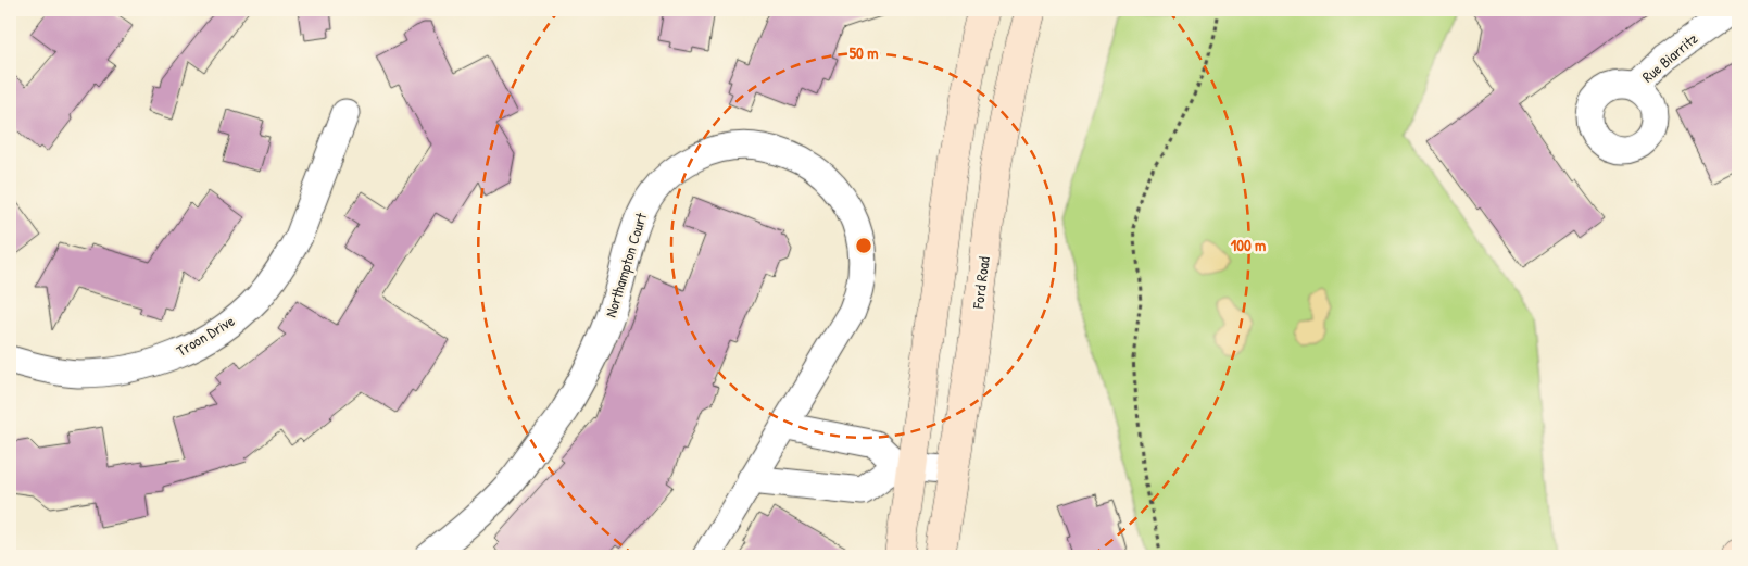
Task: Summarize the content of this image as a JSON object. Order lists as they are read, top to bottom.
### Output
{
  "streets": {
    "main road": ["Ford Road"],
    "street": ["Rue Biarritz", "Northampton Court", "Troon Drive"]
  },
  "rings": ["50 m", "100 m"]
}
